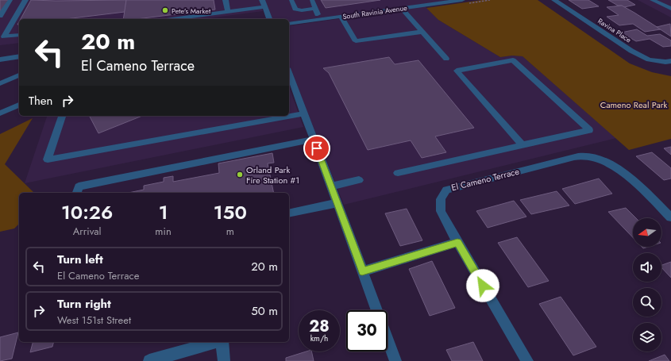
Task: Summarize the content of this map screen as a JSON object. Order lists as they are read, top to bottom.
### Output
{
  "streets": {
    "street": ["South Ravinia Avenue", "Ravina Place", "El Cameno Terrace"]
  },
  "parks": ["Cameno Real Park"],
  "places": ["Pete's Market", "Orland Park Fire Station #1"],
  "north": "left",
  "page": {
    "turn": ["20 m", "El Cameno Terrace"],
    "then": "Then",
    "eta": [
      "10:26",
      "Arrival",
      "1",
      "min",
      "150",
      "m"
    ],
    "list": [
      {
        "name": "Turn left",
        "note": "El Cameno Terrace",
        "value": "20 m"
      },
      {
        "name": "Turn right",
        "note": "West 151st Street",
        "value": "50 m"
      }
    ],
    "speed": "28 km/h",
    "limit": "30"
  }
}
